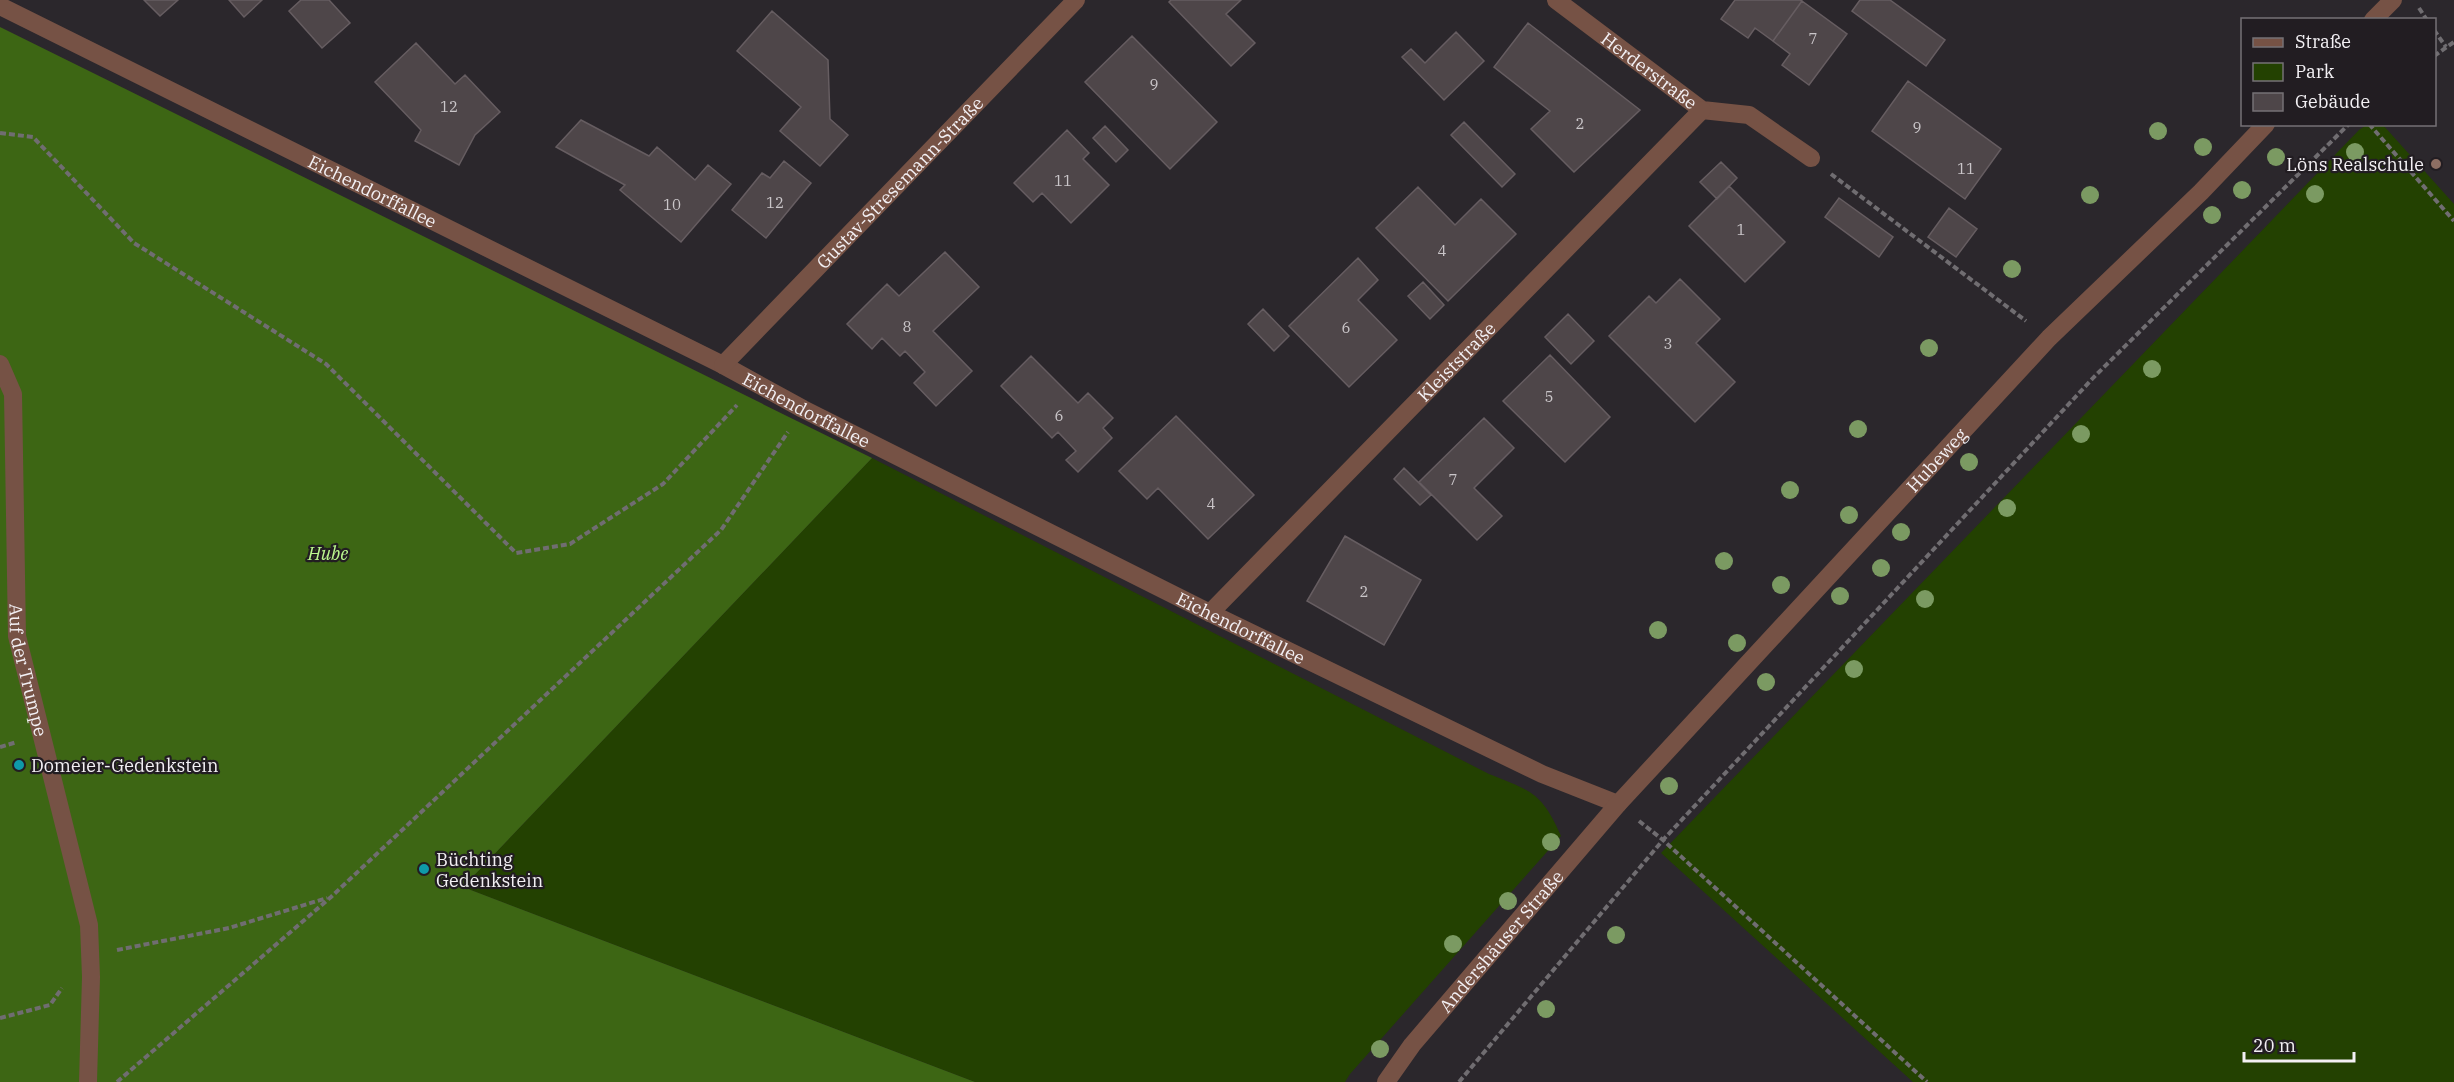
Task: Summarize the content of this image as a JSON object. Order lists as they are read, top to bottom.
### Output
{
  "streets": {
    "street": [
      "Herderstraße",
      "Gustav-Stresemann-Straße",
      "Eichendorffallee",
      "Kleiststraße",
      "Hubeweg",
      "Auf der Trumpe",
      "Andershäuser Straße"
    ]
  },
  "crossings": [
    ["Herderstraße", "Kleiststraße"],
    ["Gustav-Stresemann-Straße", "Eichendorffallee"],
    ["Eichendorffallee", "Kleiststraße"],
    ["Eichendorffallee", "Hubeweg"],
    ["Eichendorffallee", "Andershäuser Straße"],
    ["Hubeweg", "Andershäuser Straße"]
  ],
  "parks": ["Hube"],
  "places": ["Löns Realschule", "Domeier-Gedenkstein", "Büchting Gedenkstein"],
  "house_numbers": [
    "7",
    "9",
    "12",
    "2",
    "9",
    "11",
    "11",
    "12",
    "10",
    "1",
    "4",
    "8",
    "6",
    "3",
    "5",
    "6",
    "7",
    "4",
    "2"
  ],
  "legend": ["Straße", "Park", "Gebäude"],
  "scale_bar": "20 m"
}
